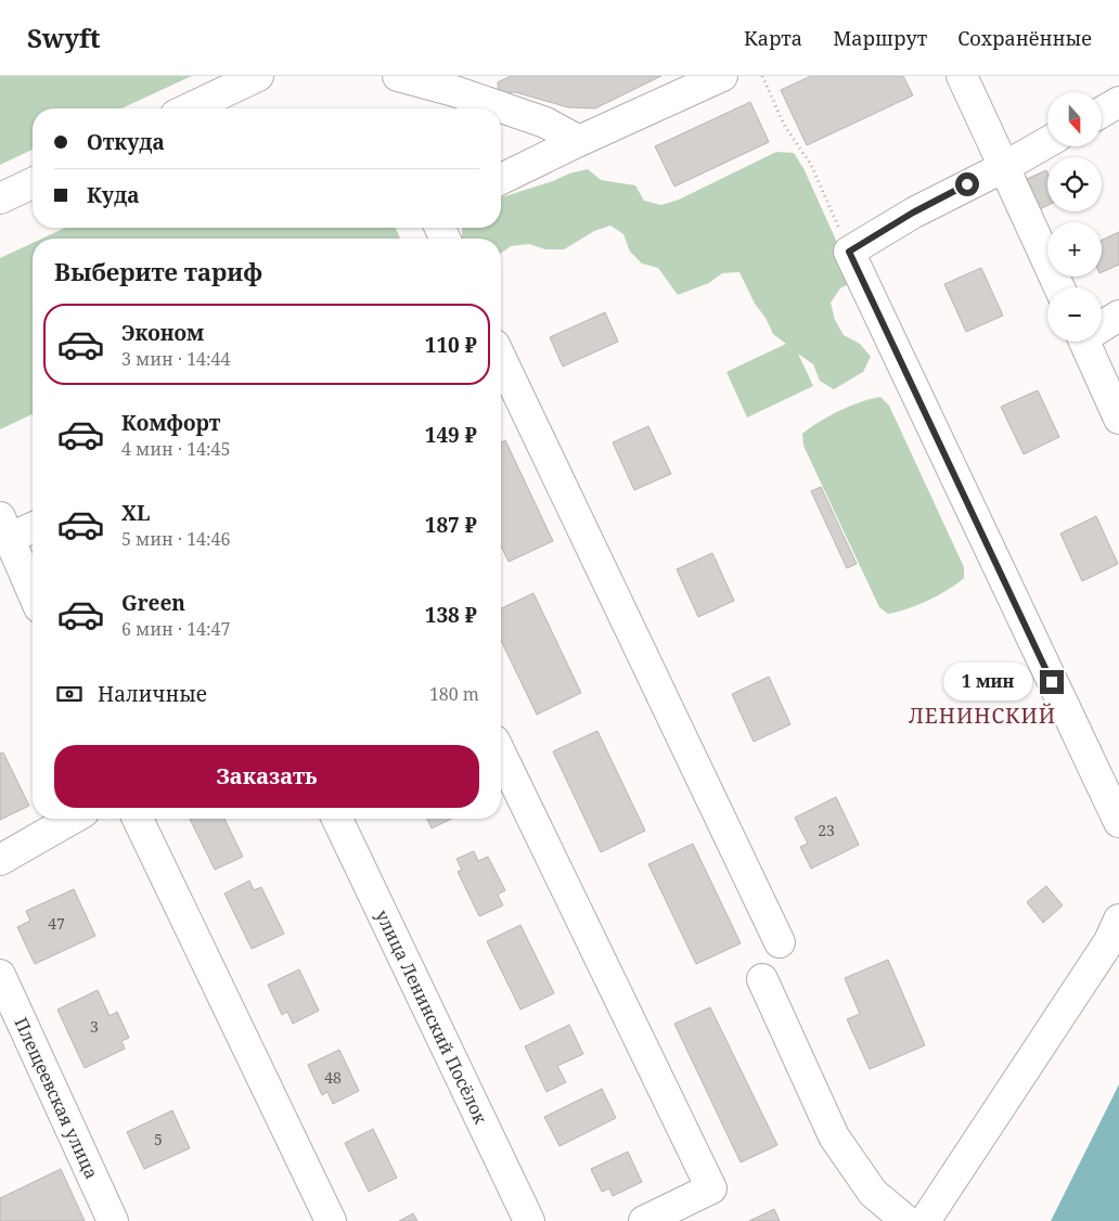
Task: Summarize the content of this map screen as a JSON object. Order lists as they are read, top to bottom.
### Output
{
  "streets": {
    "street": ["улица Ленинский Посёлок", "Плещеевская улица"]
  },
  "districts": ["ЛЕНИНСКИЙ"],
  "house_numbers": [
    "23",
    "47",
    "3",
    "48",
    "5"
  ],
  "north": "bottom",
  "page": {
    "header": "Swyft",
    "nav": ["Карта", "Маршрут", "Сохранённые"],
    "map_buttons": ["+", "−"],
    "banner": ["Откуда", "Куда"],
    "heading": "Выберите тариф",
    "list": [
      {
        "name": "Эконом",
        "note": "3 мин · 14:44",
        "value": "110 ₽"
      },
      {
        "name": "Комфорт",
        "note": "4 мин · 14:45",
        "value": "149 ₽"
      },
      {
        "name": "XL",
        "note": "5 мин · 14:46",
        "value": "187 ₽"
      },
      {
        "name": "Green",
        "note": "6 мин · 14:47",
        "value": "138 ₽"
      }
    ],
    "bubble": "1 мин",
    "pay": ["Наличные", "180 m"],
    "buttons": "Заказать"
  }
}
